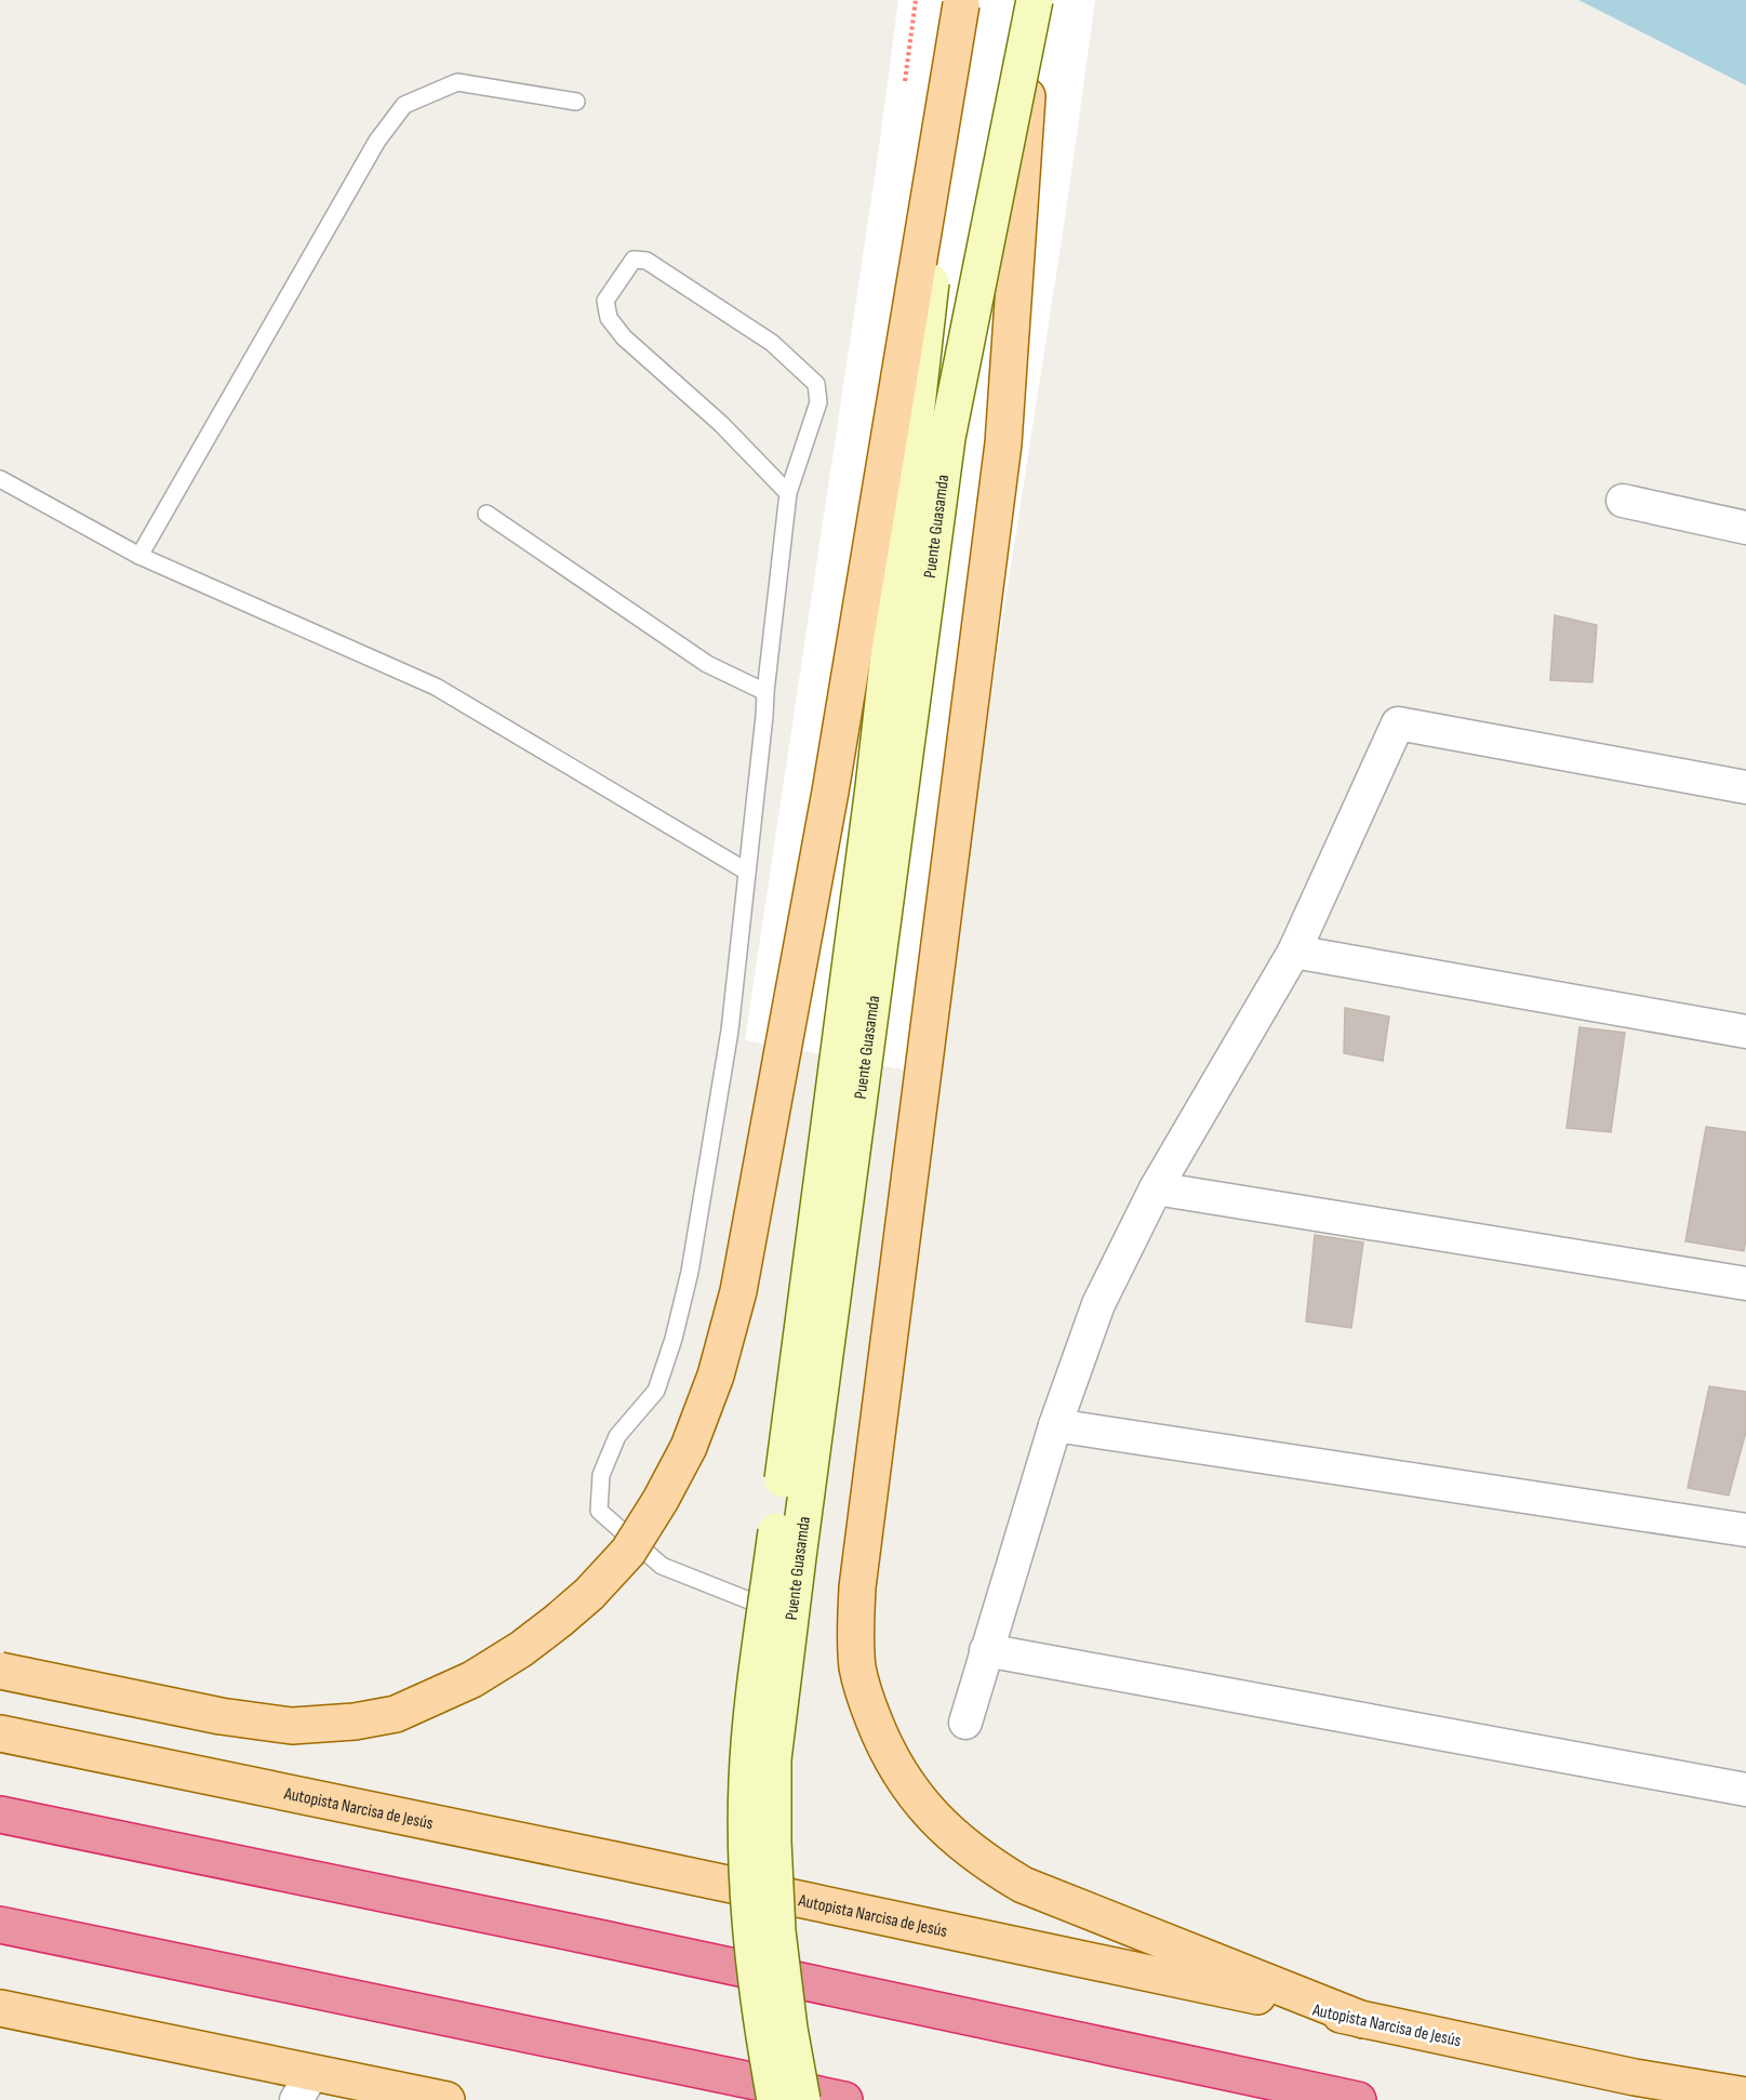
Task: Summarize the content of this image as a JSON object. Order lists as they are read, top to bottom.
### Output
{
  "streets": {
    "main road": ["Puente Guasamda", "Autopista Narcisa de Jesús"]
  }
}
